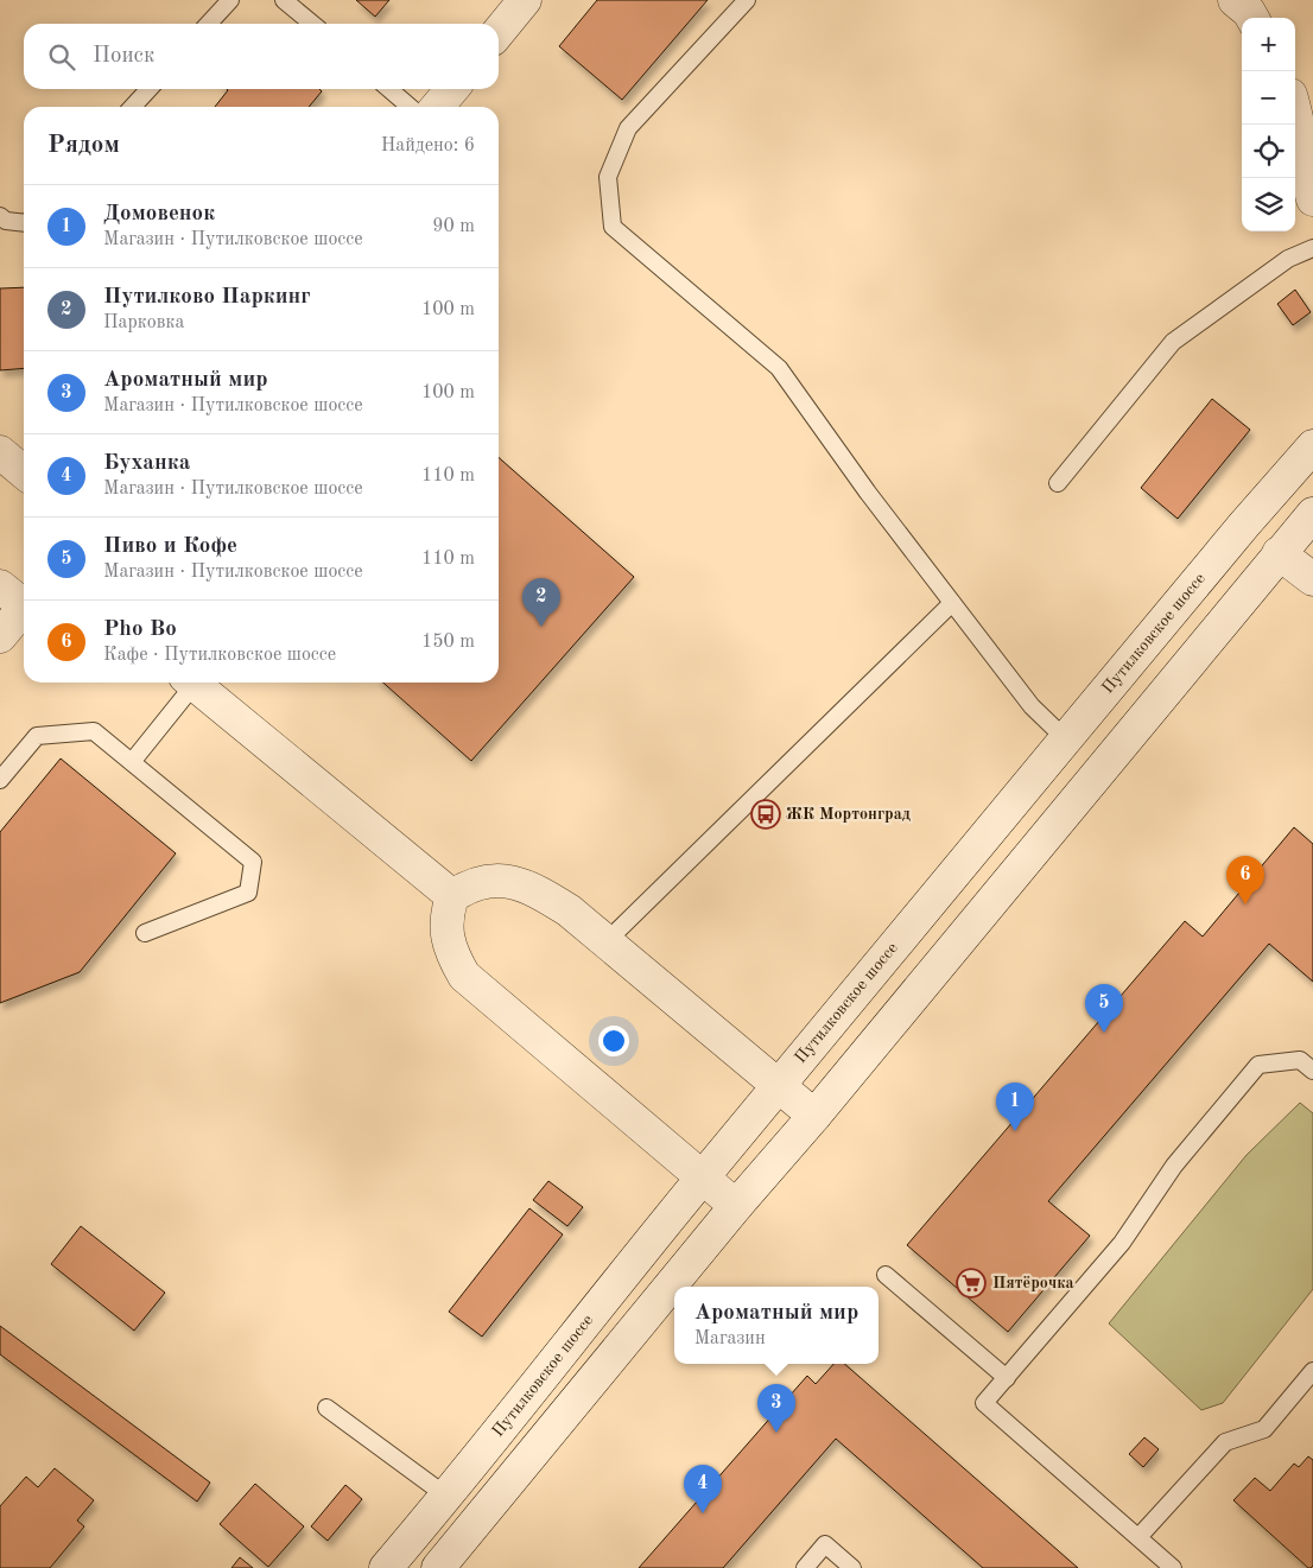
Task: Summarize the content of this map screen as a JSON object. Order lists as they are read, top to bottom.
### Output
{
  "streets": {
    "main road": ["Путилковское шоссе"]
  },
  "places": {
    "bus stop": ["ЖК Мортонград"],
    "supermarket": ["Пятёрочка"]
  },
  "page": {
    "map_buttons": ["+", "−"],
    "search": "Поиск",
    "heading": ["Рядом", "Найдено: 6"],
    "list": [
      {
        "mark": "1",
        "name": "Домовенок",
        "note": "Магазин · Путилковское шоссе",
        "value": "90 m"
      },
      {
        "mark": "2",
        "name": "Путилково Паркинг",
        "note": "Парковка",
        "value": "100 m"
      },
      {
        "mark": "3",
        "name": "Ароматный мир",
        "note": "Магазин · Путилковское шоссе",
        "value": "100 m"
      },
      {
        "mark": "4",
        "name": "Буханка",
        "note": "Магазин · Путилковское шоссе",
        "value": "110 m"
      },
      {
        "mark": "5",
        "name": "Пиво и Кофе",
        "note": "Магазин · Путилковское шоссе",
        "value": "110 m"
      },
      {
        "mark": "6",
        "name": "Pho Bo",
        "note": "Кафе · Путилковское шоссе",
        "value": "150 m"
      }
    ],
    "pins": [
      "2",
      "6",
      "5",
      "1",
      "3",
      "4"
    ],
    "popup": ["Ароматный мир", "Магазин"]
  }
}
